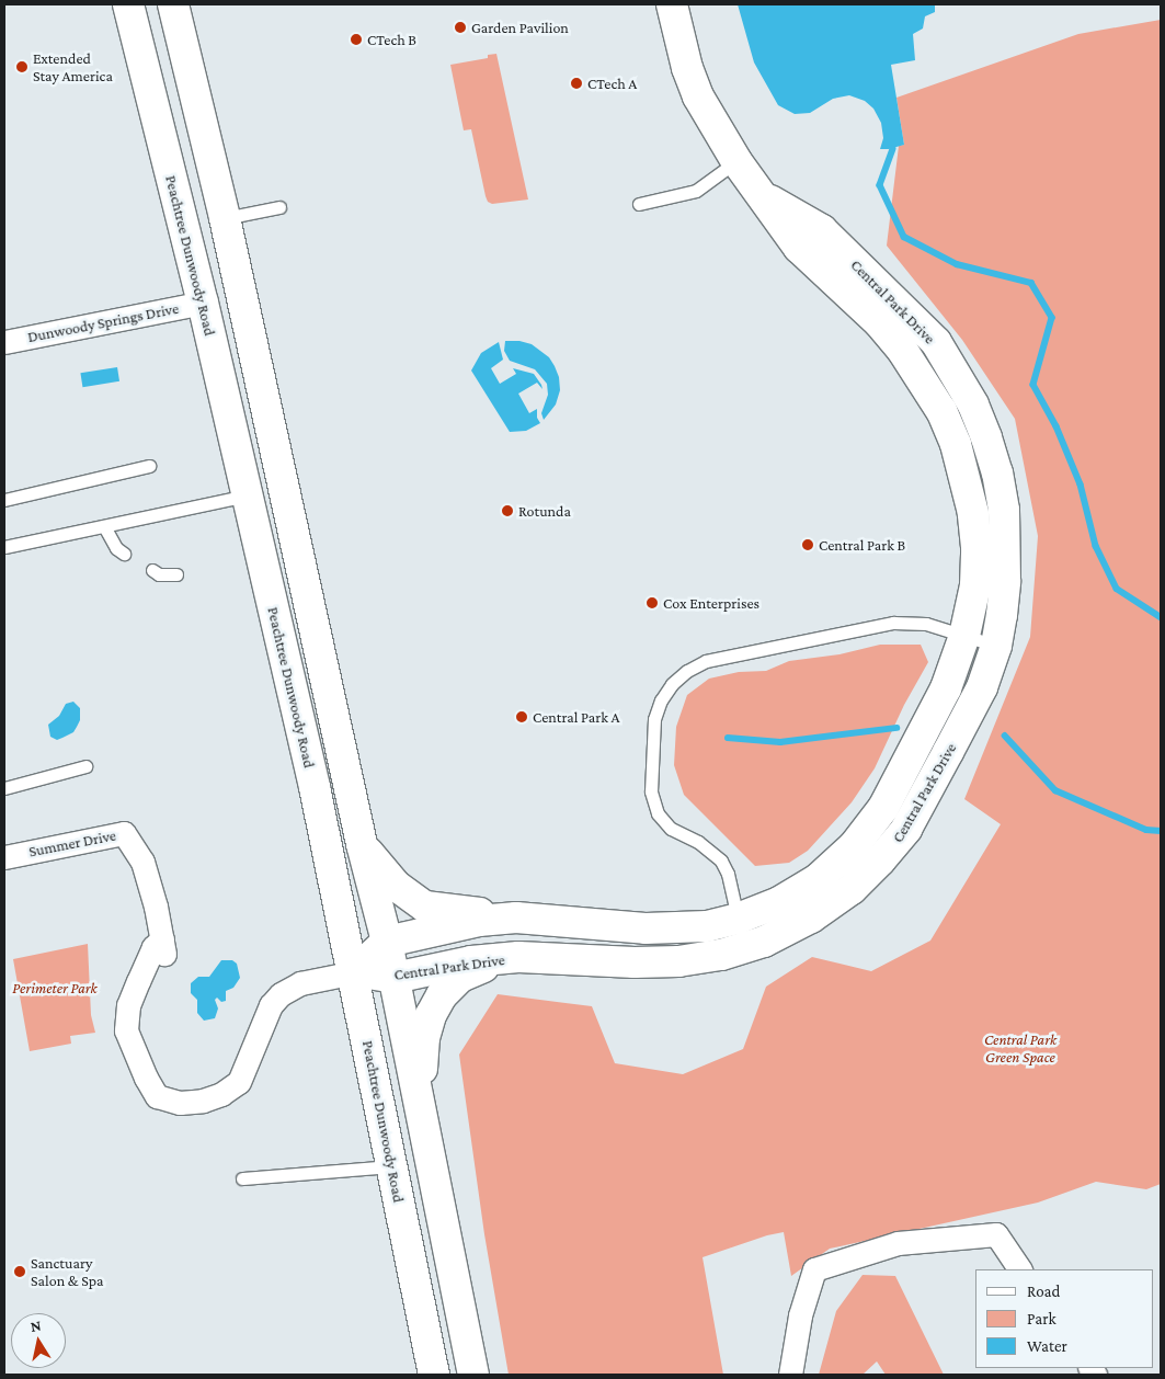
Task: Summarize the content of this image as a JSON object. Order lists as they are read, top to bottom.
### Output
{
  "streets": {
    "main road": ["Peachtree Dunwoody Road", "Central Park Drive"],
    "street": ["Dunwoody Springs Drive", "Summer Drive"]
  },
  "crossings": [
    ["Peachtree Dunwoody Road", "Central Park Drive"],
    ["Peachtree Dunwoody Road", "Dunwoody Springs Drive"],
    ["Peachtree Dunwoody Road", "Summer Drive"],
    ["Central Park Drive", "Summer Drive"]
  ],
  "parks": ["Perimeter Park", "Central Park Green Space"],
  "places": [
    "Garden Pavilion",
    "CTech B",
    "Extended Stay America",
    "CTech A",
    "Rotunda",
    "Central Park B",
    "Cox Enterprises",
    "Central Park A",
    "Sanctuary Salon & Spa"
  ],
  "legend": ["Road", "Park", "Water"],
  "north": "top"
}
